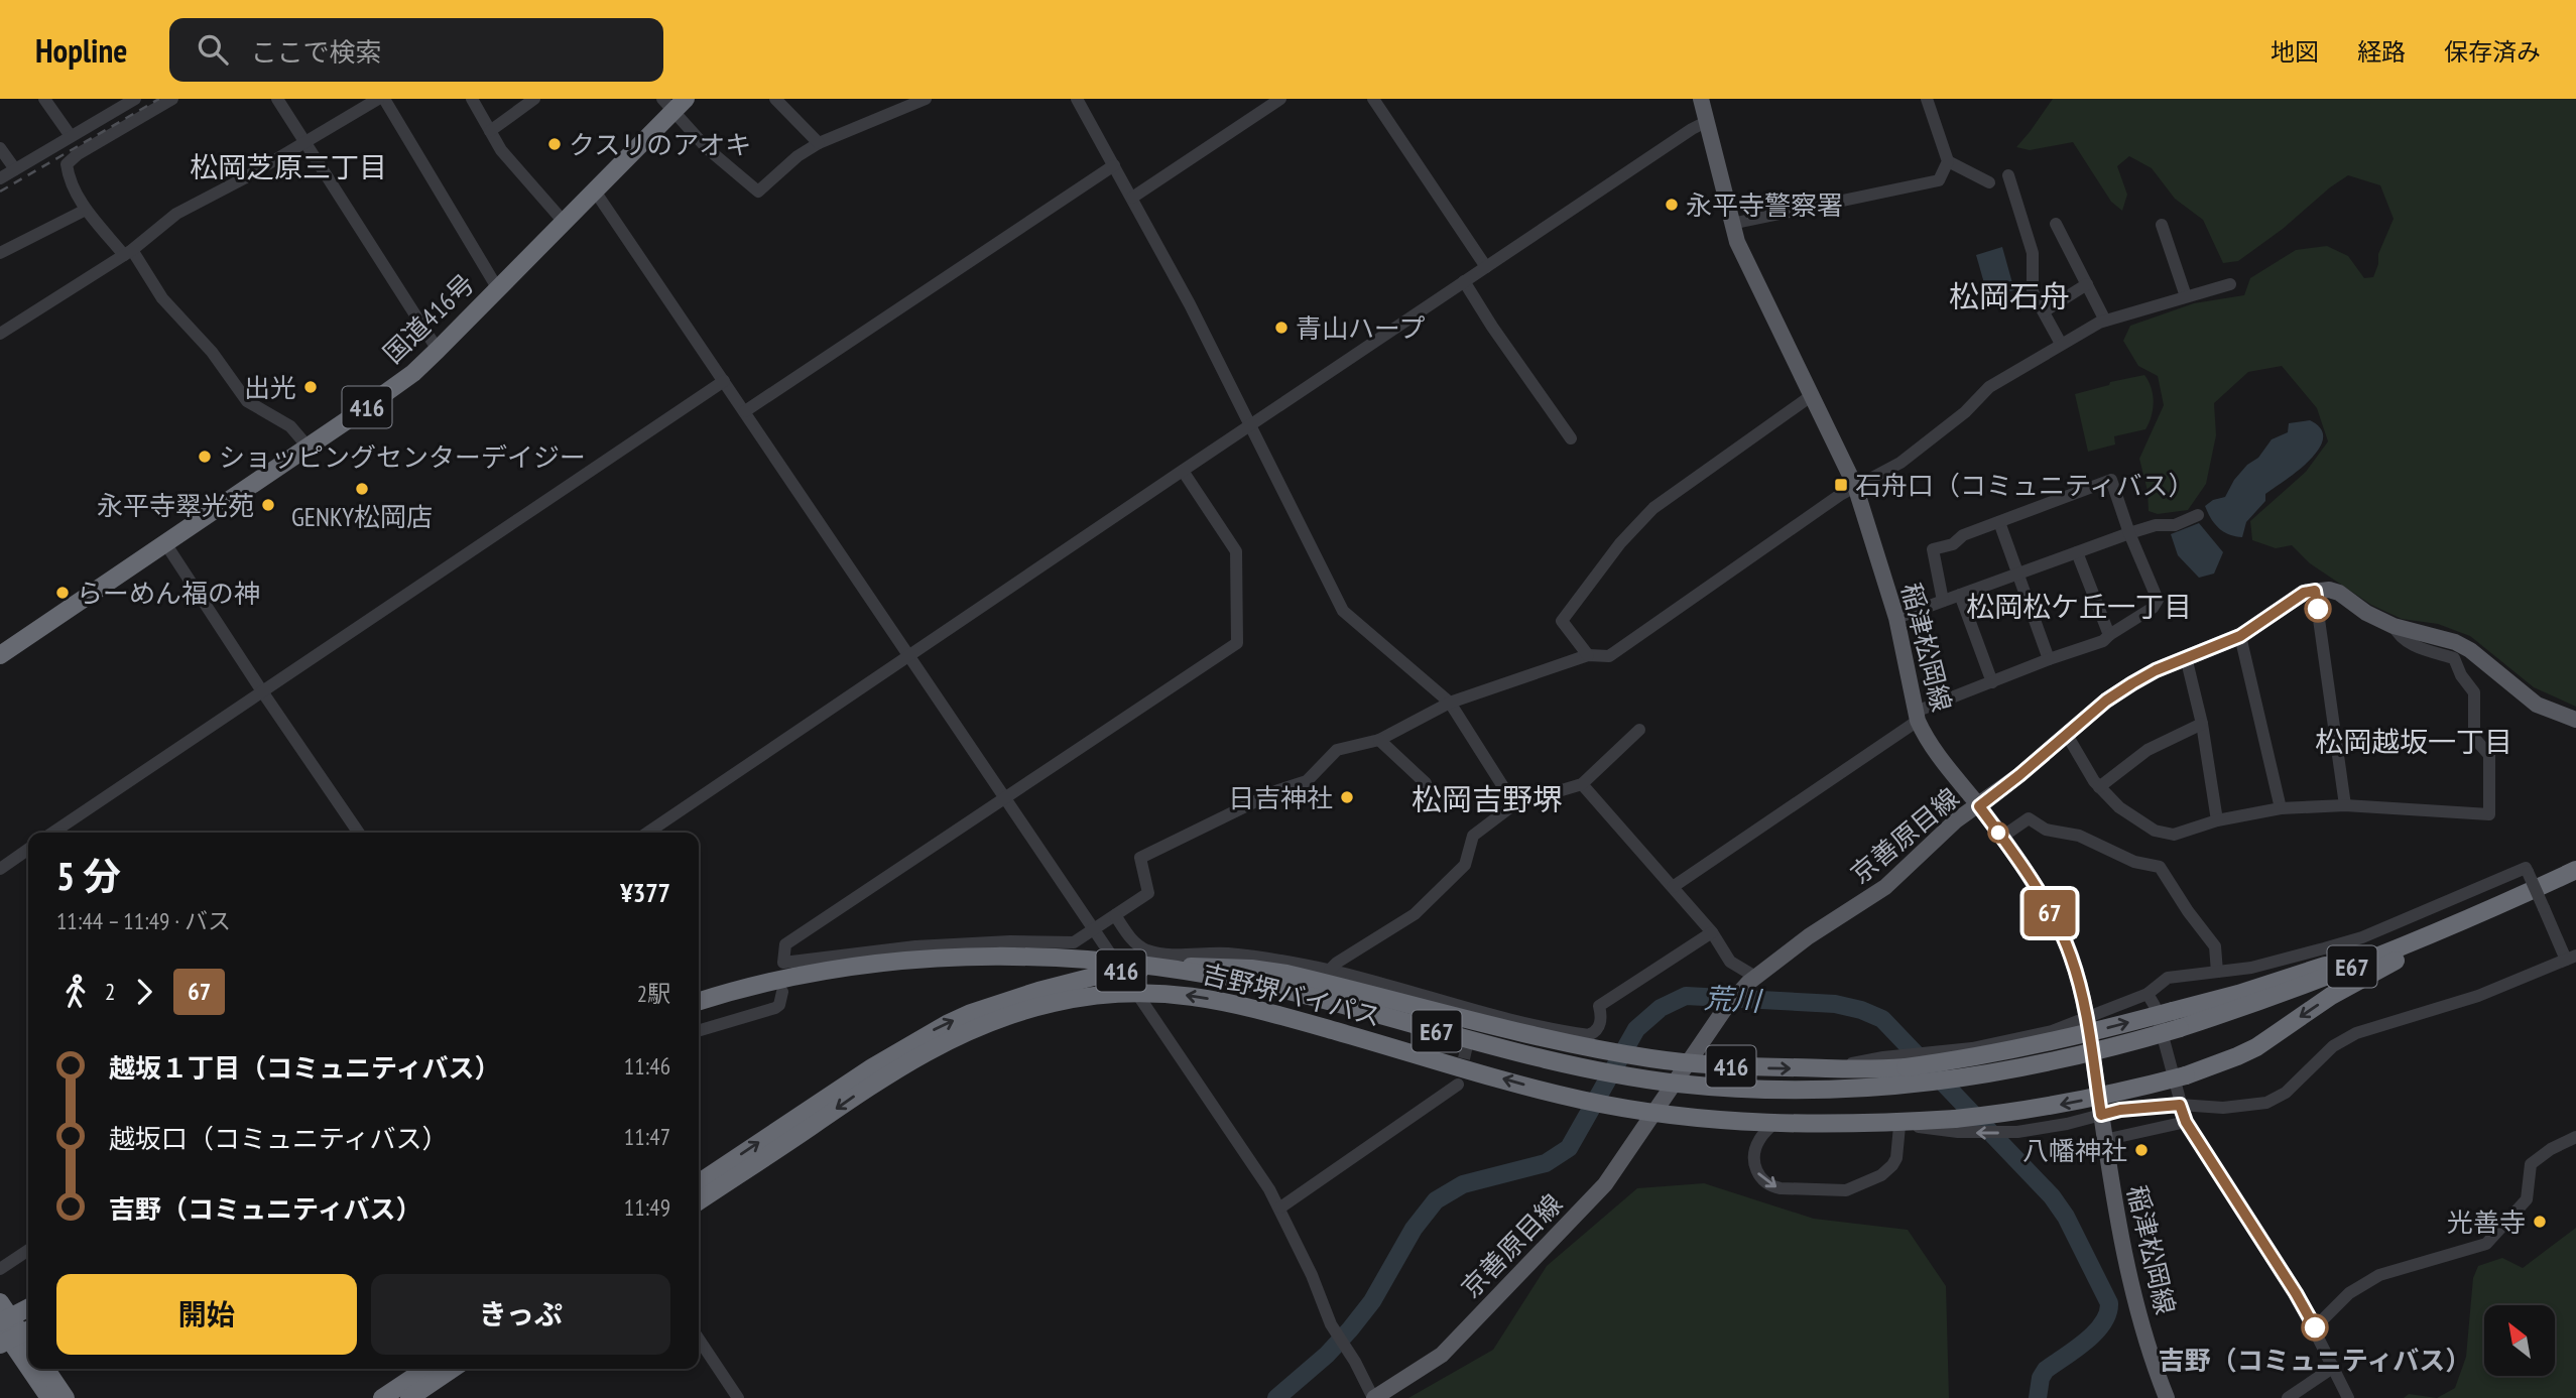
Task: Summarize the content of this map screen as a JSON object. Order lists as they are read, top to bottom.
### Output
{
  "streets": {
    "highway": [
      "国道416号",
      "416",
      "E67",
      "吉野堺バイパス"
    ],
    "main road": ["稲津松岡線", "京善原目線"]
  },
  "crossings": [
    ["稲津松岡線", "京善原目線"],
    ["京善原目線", "吉野堺バイパス"],
    ["E67", "吉野堺バイパス"]
  ],
  "districts": [
    "松岡芝原三丁目",
    "松岡石舟",
    "松岡松ケ丘一丁目",
    "松岡越坂一丁目",
    "松岡吉野堺"
  ],
  "water": ["荒川"],
  "places": {
    "other": [
      "クスリのアオキ",
      "永平寺警察署",
      "青山ハープ",
      "出光",
      "ショッピングセンターデイジー",
      "GENKY松岡店",
      "永平寺翠光苑",
      "らーめん福の神",
      "日吉神社",
      "八幡神社",
      "光善寺",
      "吉野（コミュニティバス）"
    ],
    "transit": ["石舟口（コミュニティバス）"]
  },
  "lines": ["bus line 67"],
  "north": "top left",
  "page": {
    "header": "Hopline",
    "search": "ここで検索",
    "nav": ["地図", "経路", "保存済み"],
    "on_map": "67",
    "heading": ["5 分", "11:44 – 11:49 · バス", "¥377"],
    "legs": ["2", "67", "2駅"],
    "list": [
      {
        "name": "越坂１丁目（コミュニティバス）",
        "value": "11:46"
      },
      {
        "name": "越坂口（コミュニティバス）",
        "value": "11:47"
      },
      {
        "name": "吉野（コミュニティバス）",
        "value": "11:49"
      }
    ],
    "buttons": ["開始", "きっぷ"]
  }
}
